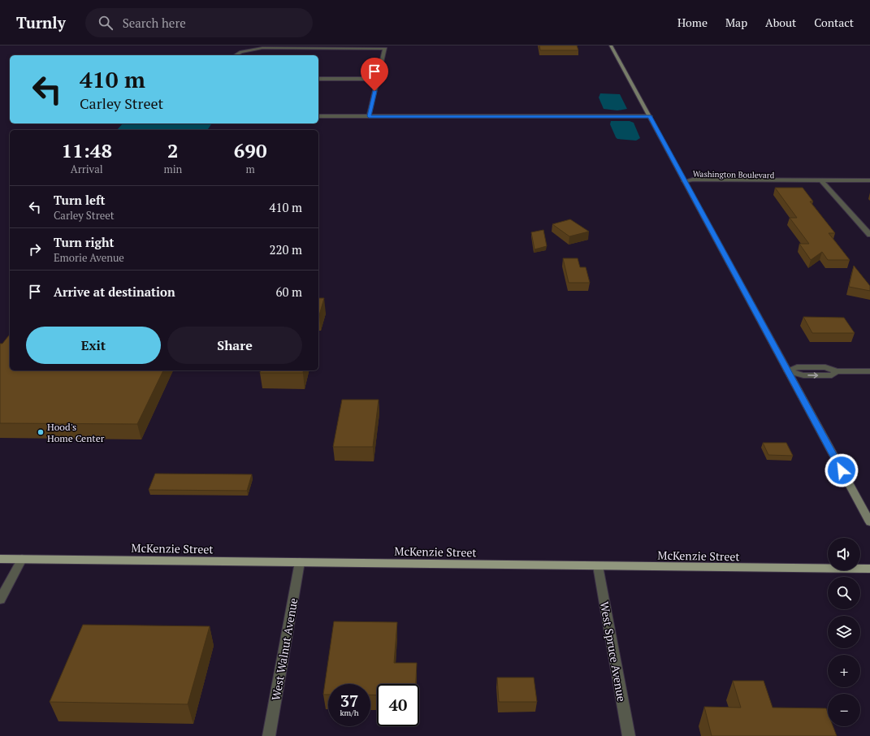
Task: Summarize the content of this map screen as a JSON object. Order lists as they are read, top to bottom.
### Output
{
  "streets": {
    "main road": ["McKenzie Street"],
    "street": ["Washington Boulevard", "West Walnut Avenue", "West Spruce Avenue"]
  },
  "crossings": [
    ["McKenzie Street", "West Walnut Avenue"],
    ["McKenzie Street", "West Spruce Avenue"]
  ],
  "places": ["Hood's Home Center"],
  "page": {
    "header": "Turnly",
    "search": "Search here",
    "nav": [
      "Home",
      "Map",
      "About",
      "Contact"
    ],
    "turn": ["410 m", "Carley Street"],
    "eta": [
      "11:48",
      "Arrival",
      "2",
      "min",
      "690",
      "m"
    ],
    "list": [
      {
        "name": "Turn left",
        "note": "Carley Street",
        "value": "410 m"
      },
      {
        "name": "Turn right",
        "note": "Emorie Avenue",
        "value": "220 m"
      },
      {
        "name": "Arrive at destination",
        "value": "60 m"
      }
    ],
    "buttons": ["Exit", "Share"],
    "map_buttons": ["+", "−"],
    "speed": "37 km/h",
    "limit": "40"
  }
}
